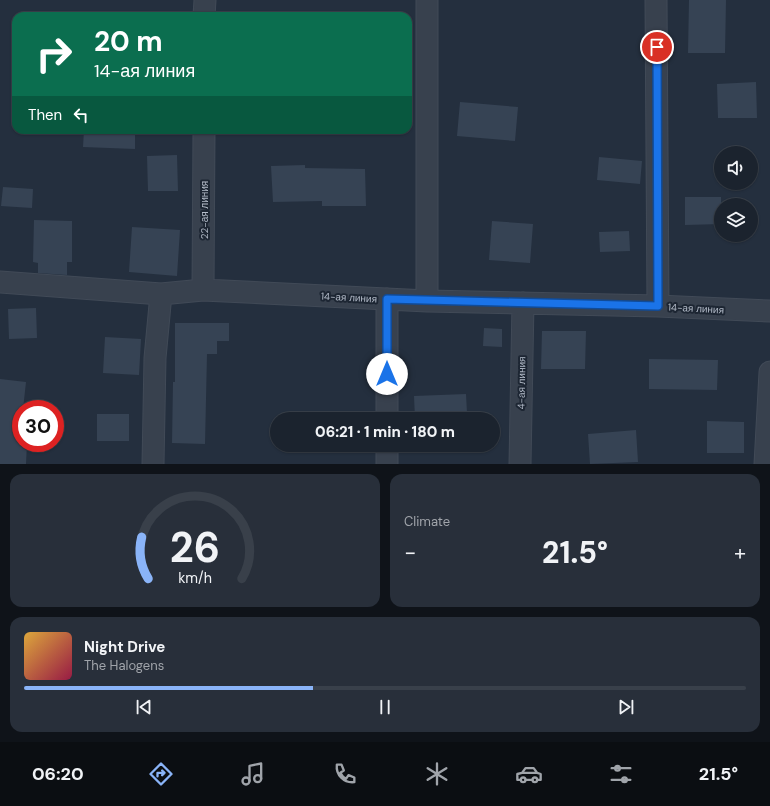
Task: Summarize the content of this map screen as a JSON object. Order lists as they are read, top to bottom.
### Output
{
  "streets": {
    "street": ["22-ая линия", "14-ая линия", "4-ая линия"]
  },
  "crossings": [
    ["22-ая линия", "14-ая линия"],
    ["14-ая линия", "4-ая линия"]
  ],
  "page": {
    "turn": ["20 m", "14-ая линия"],
    "then": "Then",
    "limit": "30",
    "trip": "06:21 · 1 min · 180 m",
    "tile": "Climate",
    "heat": ["−", "21.5°", "+"],
    "song": ["Night Drive", "The Halogens"],
    "tabs": ["06:20", "21.5°"],
    "gauge": ["26", "km/h"]
  }
}
